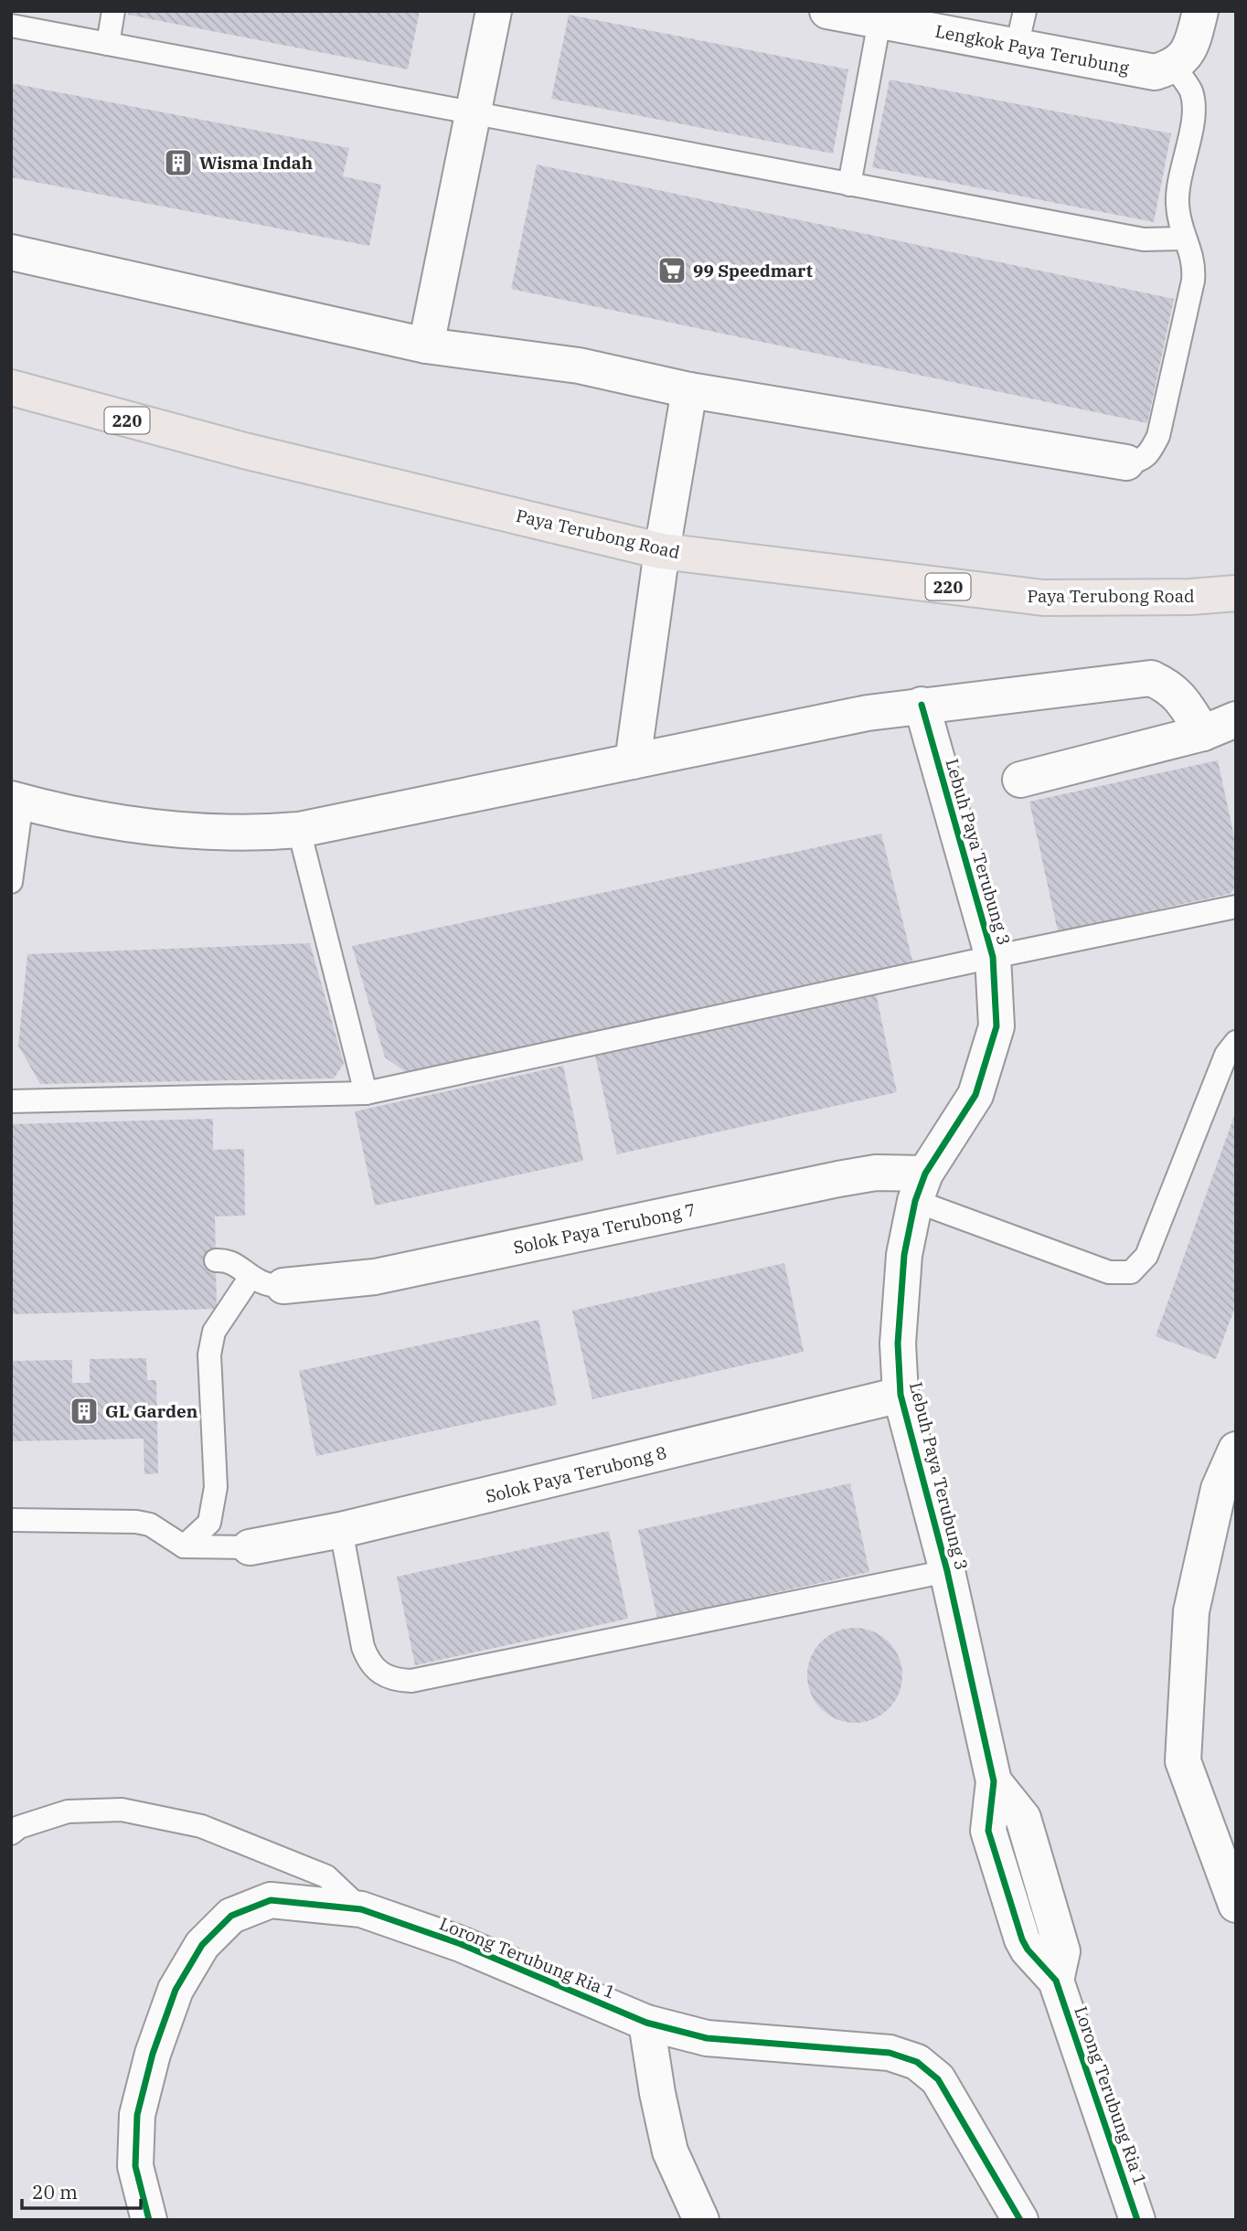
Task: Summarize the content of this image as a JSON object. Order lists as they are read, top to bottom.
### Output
{
  "streets": {
    "main road": ["220", "Paya Terubong Road"],
    "street": [
      "Lengkok Paya Terubung",
      "Lebuh Paya Terubung 3",
      "Solok Paya Terubong 7",
      "Solok Paya Terubong 8",
      "Lorong Terubung Ria 1"
    ]
  },
  "crossings": [
    ["Lebuh Paya Terubung 3", "Solok Paya Terubong 7"],
    ["Lebuh Paya Terubung 3", "Solok Paya Terubong 8"],
    ["Lebuh Paya Terubung 3", "Lorong Terubung Ria 1"]
  ],
  "places": {
    "building": ["Wisma Indah", "GL Garden"],
    "supermarket": ["99 Speedmart"]
  },
  "scale_bar": "20 m"
}
